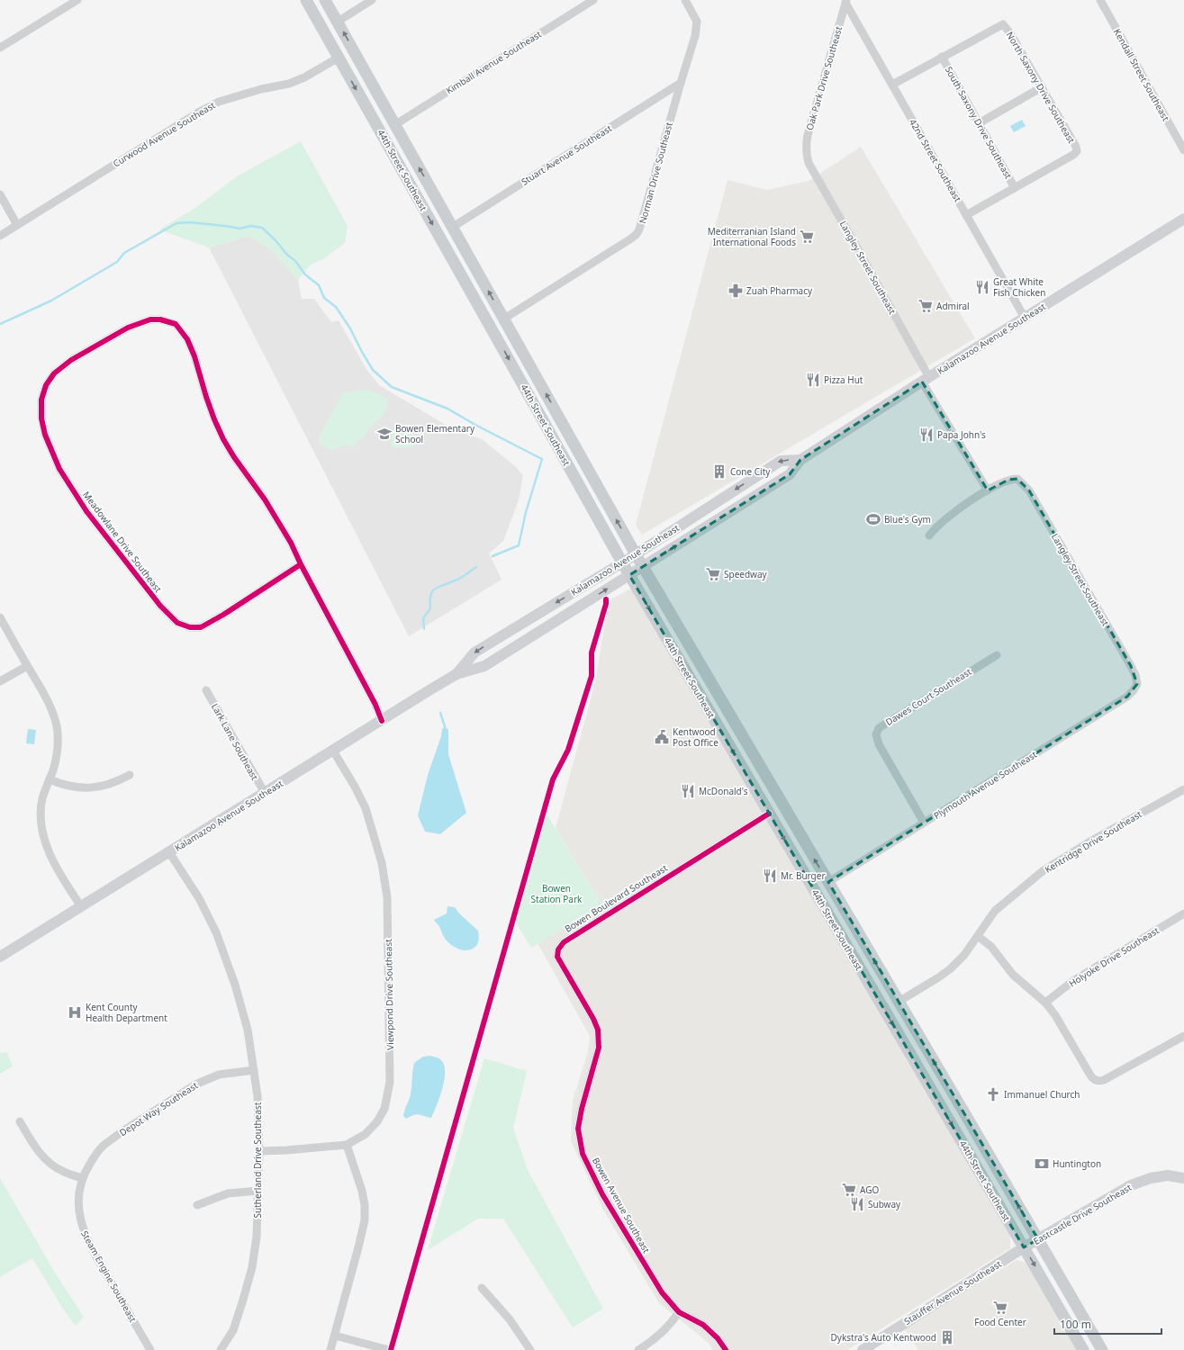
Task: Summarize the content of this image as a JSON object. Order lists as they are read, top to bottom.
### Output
{
  "streets": {
    "main road": [
      "44th Street Southeast",
      "Kalamazoo Avenue Southeast",
      "Eastcastle Drive Southeast",
      "Stauffer Avenue Southeast"
    ],
    "street": [
      "Kimball Avenue Southeast",
      "Kendall Street Southeast",
      "Oak Park Drive Southeast",
      "North Saxony Drive Southeast",
      "South Saxony Drive Southeast",
      "Curwood Avenue Southeast",
      "Stuart Avenue Southeast",
      "42nd Street Southeast",
      "Norman Drive Southeast",
      "Langley Street Southeast",
      "Meadowlane Drive Southeast",
      "Dawes Court Southeast",
      "Lark Lane Southeast",
      "Plymouth Avenue Southeast",
      "Kentridge Drive Southeast",
      "Bowen Boulevard Southeast",
      "Holyoke Drive Southeast",
      "Viewpond Drive Southeast",
      "Depot Way Southeast",
      "Sutherland Drive Southeast",
      "Bowen Avenue Southeast",
      "Steam Engine Southeast"
    ]
  },
  "crossings": [
    ["Kimball Avenue Southeast", "44th Street Southeast"],
    ["Oak Park Drive Southeast", "42nd Street Southeast"],
    ["Oak Park Drive Southeast", "Langley Street Southeast"],
    ["North Saxony Drive Southeast", "South Saxony Drive Southeast"],
    ["Curwood Avenue Southeast", "44th Street Southeast"],
    ["Stuart Avenue Southeast", "44th Street Southeast"],
    ["Stuart Avenue Southeast", "Norman Drive Southeast"],
    ["42nd Street Southeast", "Kalamazoo Avenue Southeast"],
    ["44th Street Southeast", "Norman Drive Southeast"],
    ["44th Street Southeast", "Kalamazoo Avenue Southeast"],
    ["44th Street Southeast", "Plymouth Avenue Southeast"],
    ["44th Street Southeast", "Kentridge Drive Southeast"],
    ["44th Street Southeast", "Bowen Boulevard Southeast"],
    ["44th Street Southeast", "Eastcastle Drive Southeast"],
    ["44th Street Southeast", "Stauffer Avenue Southeast"],
    ["Langley Street Southeast", "Kalamazoo Avenue Southeast"],
    ["Langley Street Southeast", "Plymouth Avenue Southeast"],
    ["Kalamazoo Avenue Southeast", "Meadowlane Drive Southeast"],
    ["Kalamazoo Avenue Southeast", "Lark Lane Southeast"],
    ["Kalamazoo Avenue Southeast", "Viewpond Drive Southeast"],
    ["Kalamazoo Avenue Southeast", "Sutherland Drive Southeast"],
    ["Dawes Court Southeast", "Plymouth Avenue Southeast"],
    ["Bowen Boulevard Southeast", "Bowen Avenue Southeast"],
    ["Viewpond Drive Southeast", "Sutherland Drive Southeast"],
    ["Depot Way Southeast", "Sutherland Drive Southeast"],
    ["Depot Way Southeast", "Steam Engine Southeast"],
    ["Eastcastle Drive Southeast", "Stauffer Avenue Southeast"]
  ],
  "parks": ["Bowen Station Park"],
  "places": {
    "supermarket": [
      "Mediterranian Island International Foods",
      "Admiral",
      "Speedway",
      "AGO",
      "Food Center"
    ],
    "restaurant": [
      "Great White Fish Chicken",
      "Pizza Hut",
      "Papa John's",
      "McDonald's",
      "Mr. Burger",
      "Subway"
    ],
    "pharmacy": ["Zuah Pharmacy"],
    "school or university": ["Bowen Elementary School"],
    "building": ["Cone City", "Dykstra's Auto Kentwood"],
    "sports": ["Blue's Gym"],
    "public building": ["Kentwood Post Office"],
    "hospital": ["Kent County Health Department"],
    "church": ["Immanuel Church"],
    "bank": ["Huntington"]
  },
  "scale_bar": "100 m"
}
